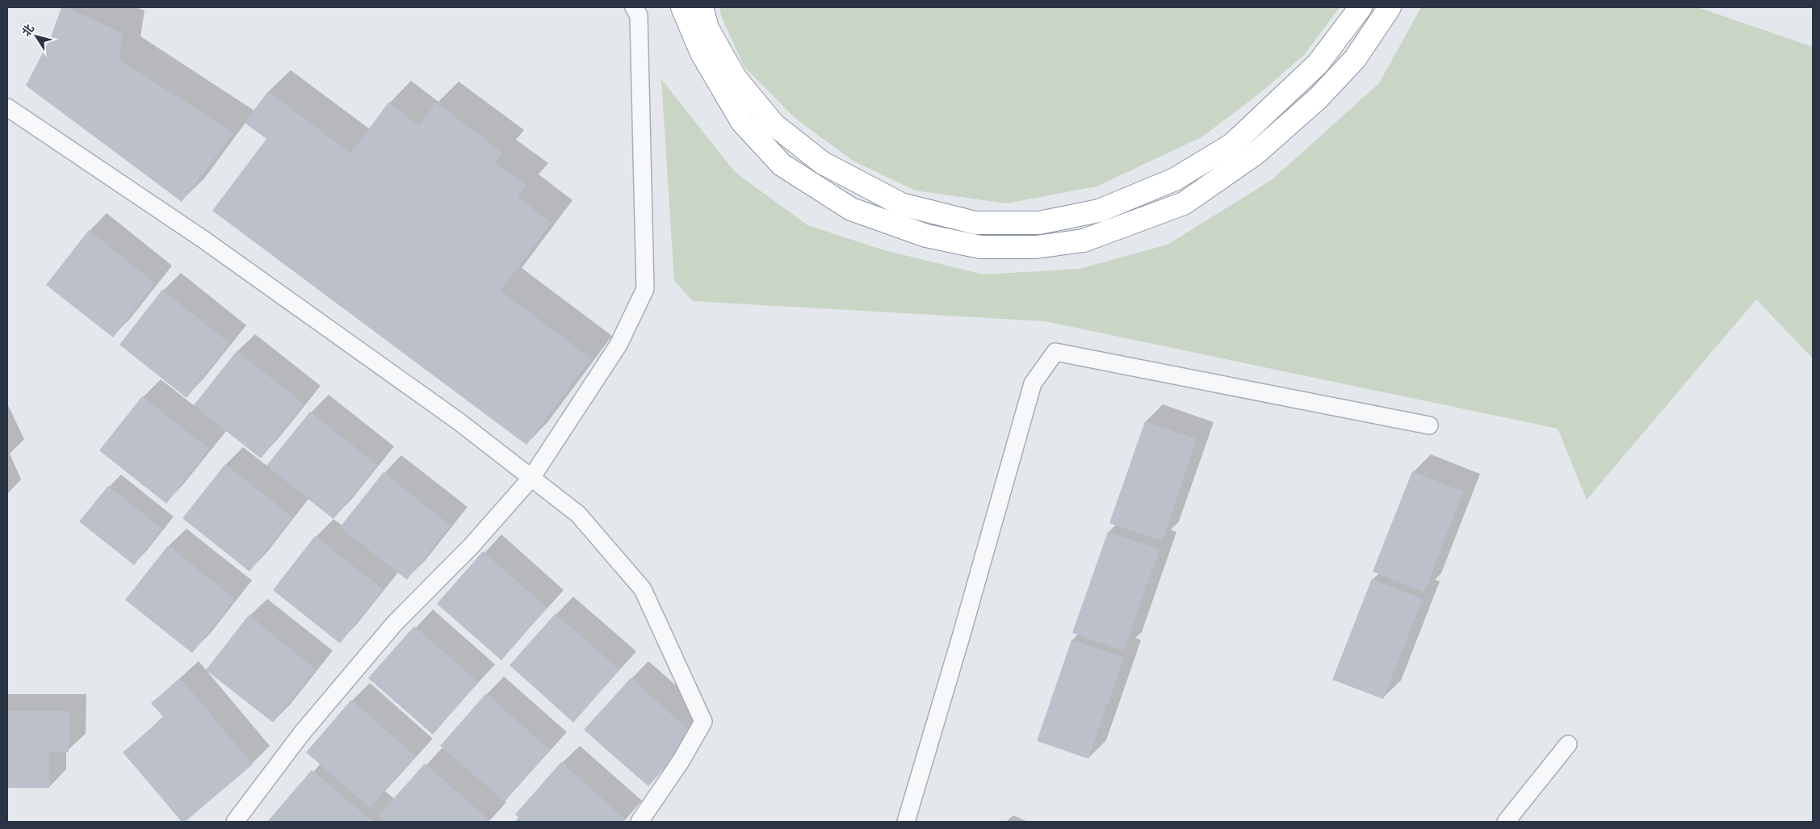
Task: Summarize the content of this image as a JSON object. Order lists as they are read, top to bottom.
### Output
{
  "north": "top left"
}
